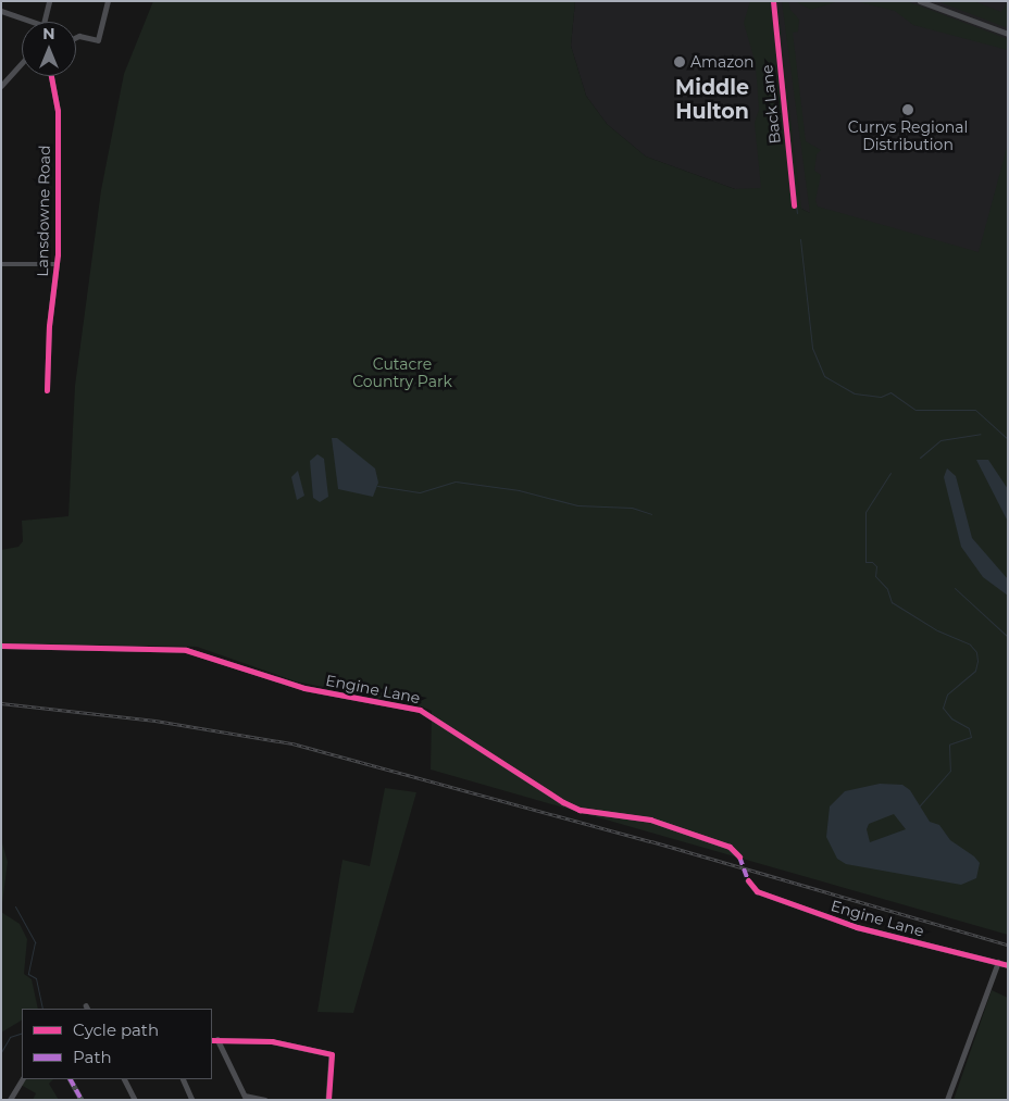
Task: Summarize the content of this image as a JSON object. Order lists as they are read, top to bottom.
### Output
{
  "streets": {
    "street": ["Lansdowne Road", "Engine Lane"],
    "cycle path": ["Back Lane"]
  },
  "districts": ["Middle Hulton"],
  "parks": ["Cutacre Country Park"],
  "places": ["Amazon", "Currys Regional Distribution"],
  "legend": ["Cycle path", "Path"],
  "north": "top"
}
